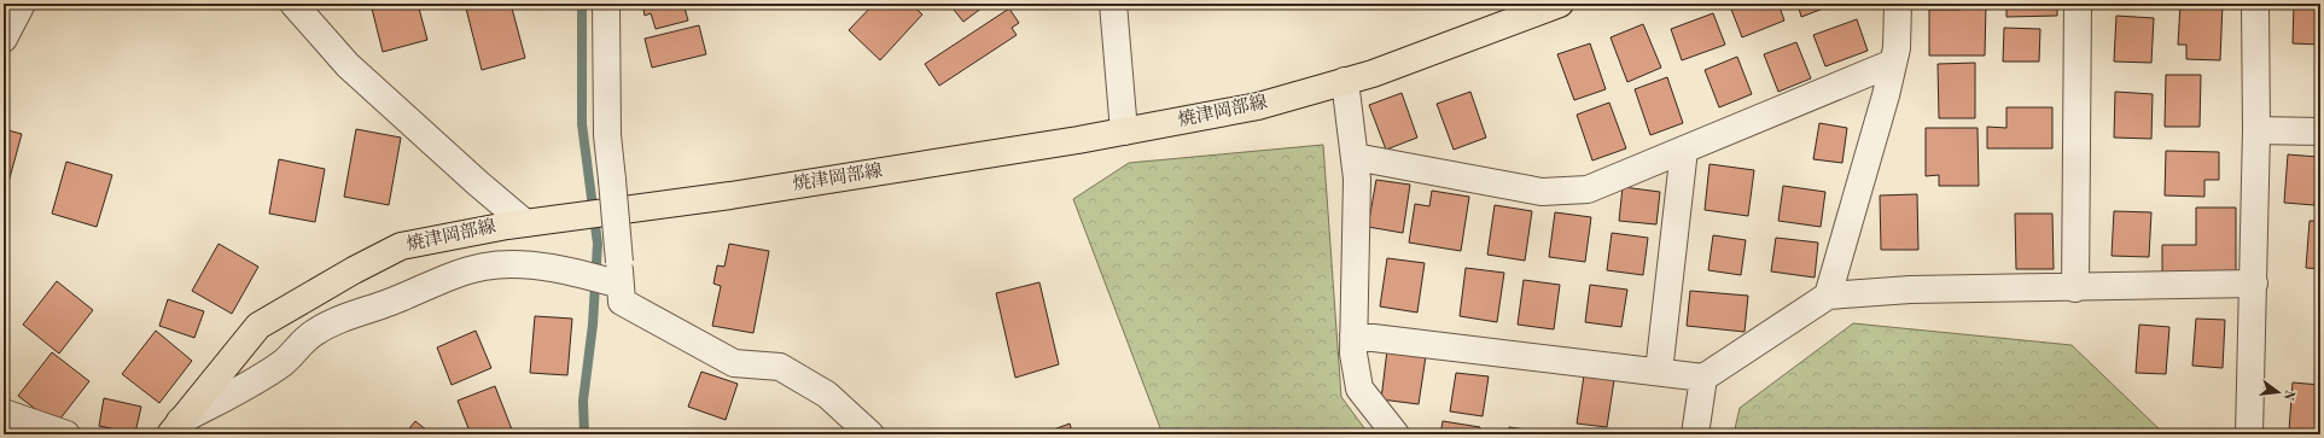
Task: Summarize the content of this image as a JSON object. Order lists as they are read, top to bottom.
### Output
{
  "streets": {
    "main road": ["焼津岡部線"]
  },
  "north": "right"
}
